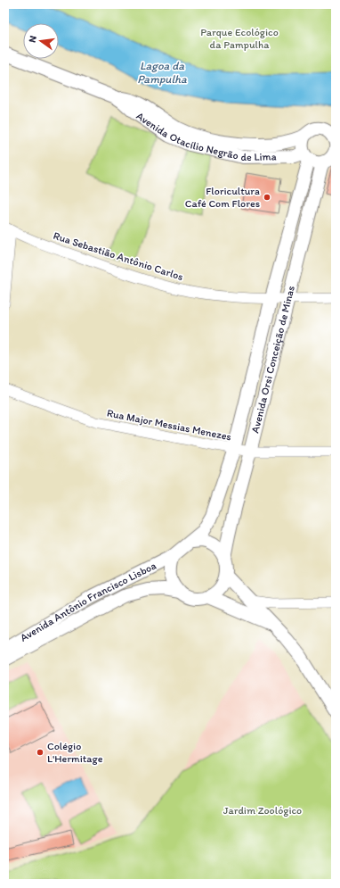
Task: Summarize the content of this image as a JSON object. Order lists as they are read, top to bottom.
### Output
{
  "streets": {
    "street": [
      "Avenida Otacílio Negrão de Lima",
      "Rua Sebastião Antônio Carlos",
      "Avenida Orsi Conceição de Minas",
      "Rua Major Messias Menezes",
      "Avenida Antônio Francisco Lisboa"
    ]
  },
  "crossings": [
    ["Avenida Otacílio Negrão de Lima", "Avenida Orsi Conceição de Minas"],
    ["Rua Sebastião Antônio Carlos", "Avenida Orsi Conceição de Minas"],
    ["Avenida Orsi Conceição de Minas", "Rua Major Messias Menezes"],
    ["Avenida Orsi Conceição de Minas", "Avenida Antônio Francisco Lisboa"]
  ],
  "water": ["Lagoa da Pampulha"],
  "parks": ["Parque Ecológico da Pampulha", "Jardim Zoológico"],
  "places": ["Floricultura Café Com Flores", "Colégio L'Hermitage"],
  "north": "left"
}
